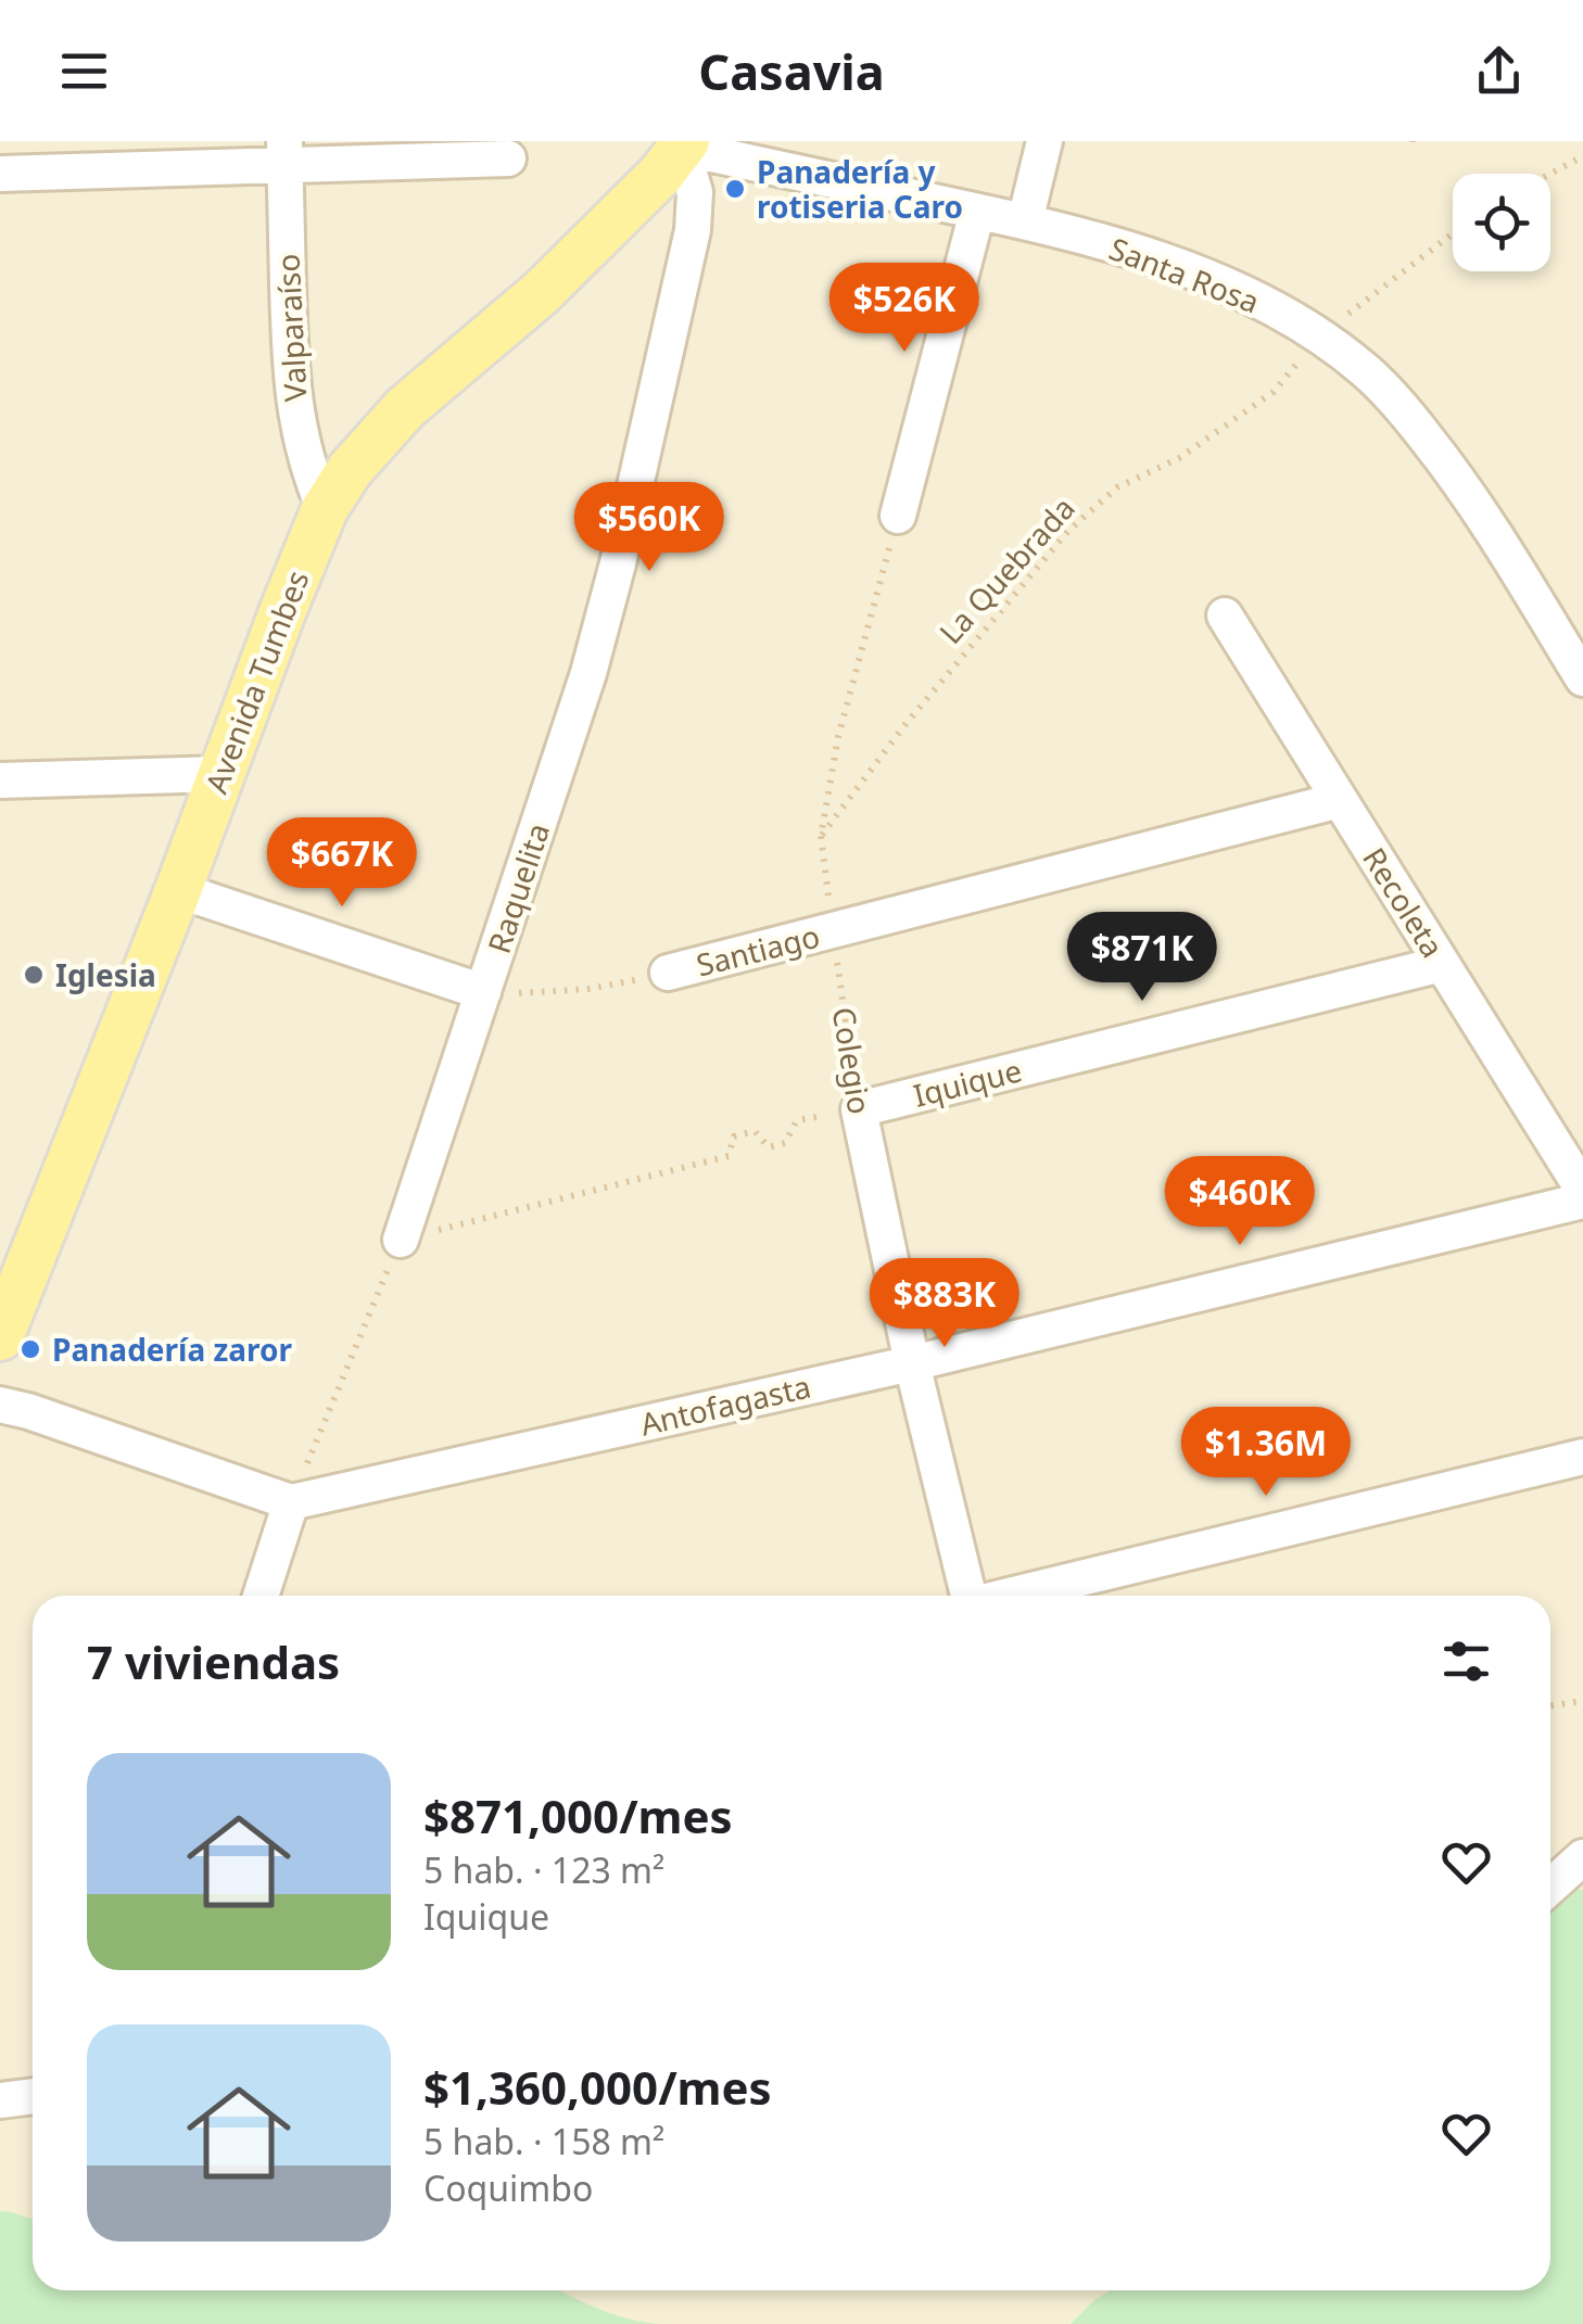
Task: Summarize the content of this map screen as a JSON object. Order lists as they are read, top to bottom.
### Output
{
  "streets": {
    "main road": ["Avenida Tumbes"],
    "street": [
      "Santa Rosa",
      "Valparaíso",
      "Raquelita",
      "Recoleta",
      "Santiago",
      "Colegio",
      "Iquique",
      "Antofagasta"
    ],
    "path": ["La Quebrada"]
  },
  "crossings": [
    ["Santa Rosa", "La Quebrada"],
    ["Santa Rosa", "Avenida Tumbes"],
    ["Santa Rosa", "Raquelita"],
    ["Valparaíso", "Avenida Tumbes"],
    ["La Quebrada", "Colegio"],
    ["Avenida Tumbes", "Raquelita"],
    ["Raquelita", "Santiago"],
    ["Recoleta", "Santiago"],
    ["Recoleta", "Iquique"],
    ["Santiago", "Colegio"],
    ["Colegio", "Iquique"],
    ["Colegio", "Antofagasta"]
  ],
  "places": ["Panadería y rotiseria Caro", "Iglesia", "Panadería zaror"],
  "page": {
    "header": "Casavia",
    "price": [
      "$526K",
      "$560K",
      "$667K",
      "$871K",
      "$460K",
      "$883K",
      "$1.36M"
    ],
    "heading": "7 viviendas",
    "list": [
      {
        "name": "$871,000/mes",
        "note": "5 hab. · 123 m² · Iquique"
      },
      {
        "name": "$1,360,000/mes",
        "note": "5 hab. · 158 m² · Coquimbo"
      }
    ]
  }
}
